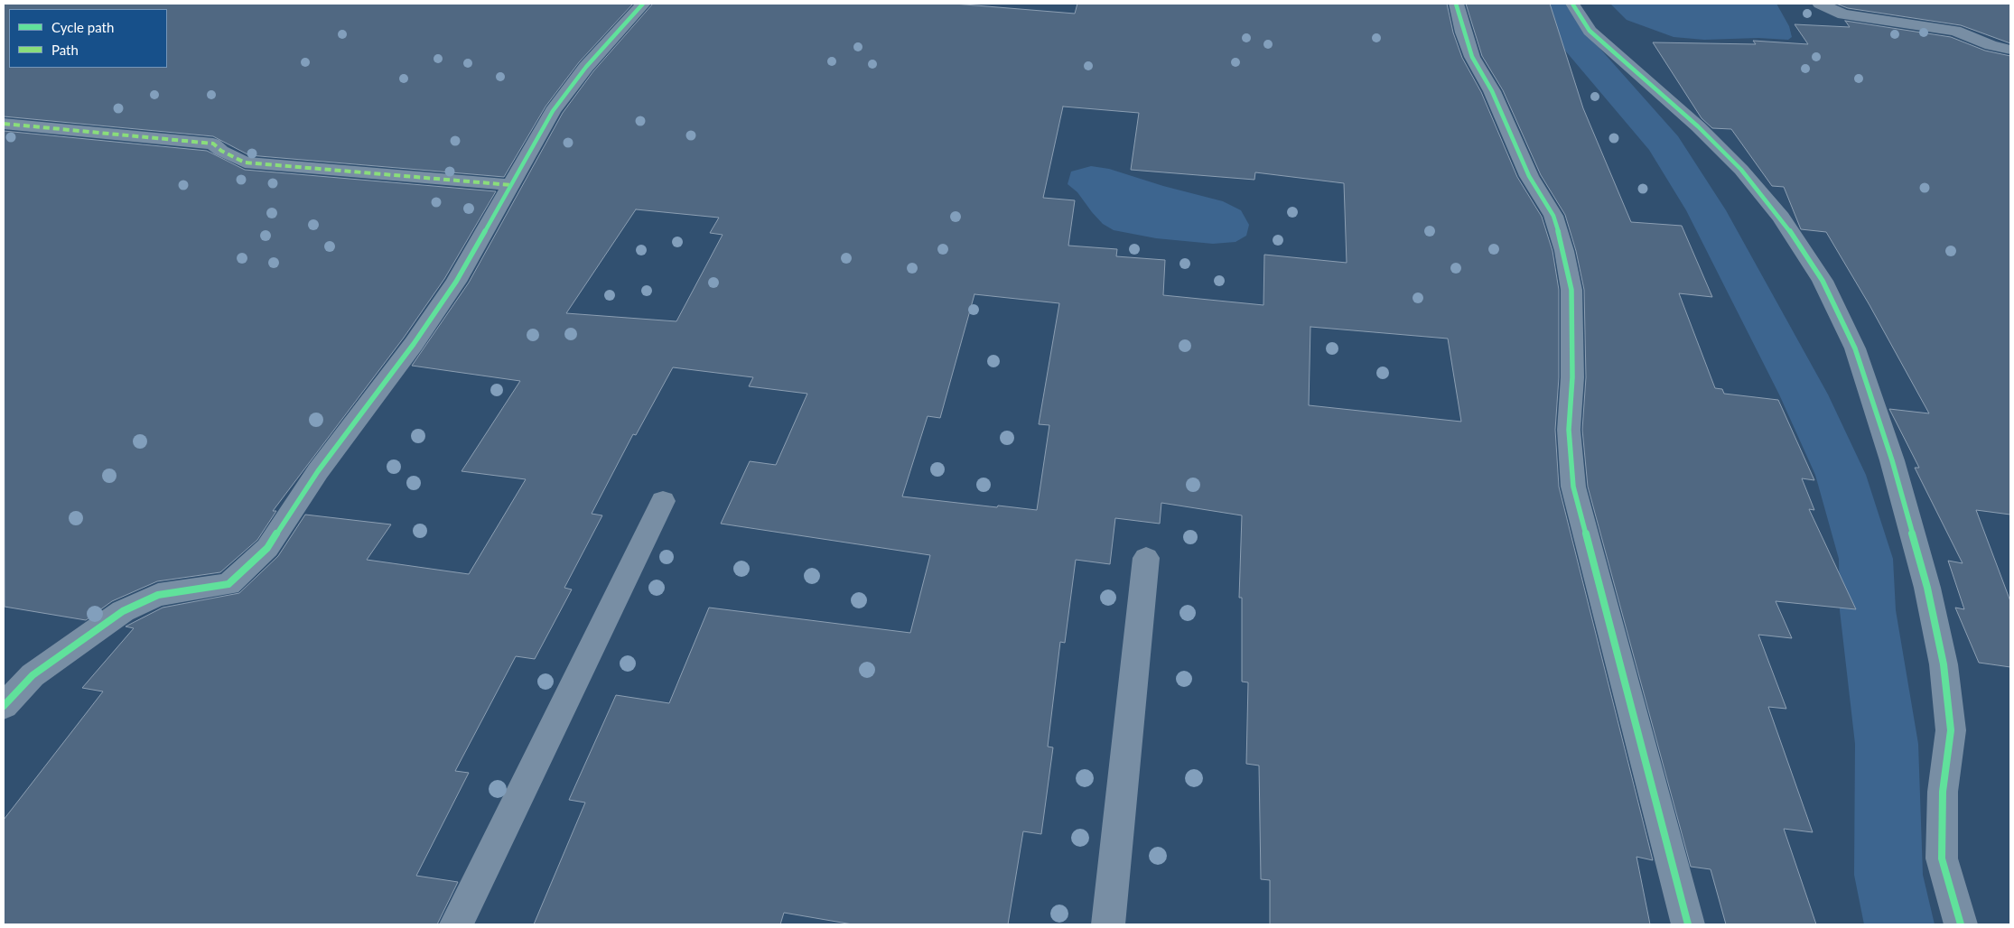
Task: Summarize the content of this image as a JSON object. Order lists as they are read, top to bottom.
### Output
{
  "legend": ["Cycle path", "Path"]
}
